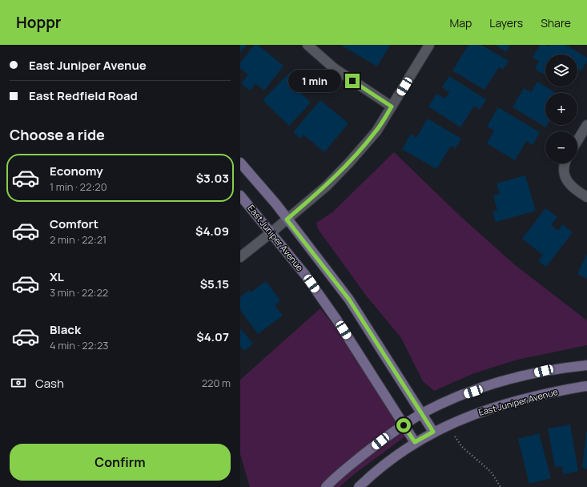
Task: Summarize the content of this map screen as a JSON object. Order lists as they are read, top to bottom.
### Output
{
  "streets": {
    "street": ["East Juniper Avenue"]
  },
  "page": {
    "header": "Hoppr",
    "nav": ["Map", "Layers", "Share"],
    "banner": ["East Juniper Avenue", "East Redfield Road"],
    "map_buttons": ["+", "−"],
    "bubble": "1 min",
    "heading": "Choose a ride",
    "list": [
      {
        "name": "Economy",
        "note": "1 min · 22:20",
        "value": "$3.03"
      },
      {
        "name": "Comfort",
        "note": "2 min · 22:21",
        "value": "$4.09"
      },
      {
        "name": "XL",
        "note": "3 min · 22:22",
        "value": "$5.15"
      },
      {
        "name": "Black",
        "note": "4 min · 22:23",
        "value": "$4.07"
      }
    ],
    "pay": ["Cash", "220 m"],
    "buttons": "Confirm"
  }
}
